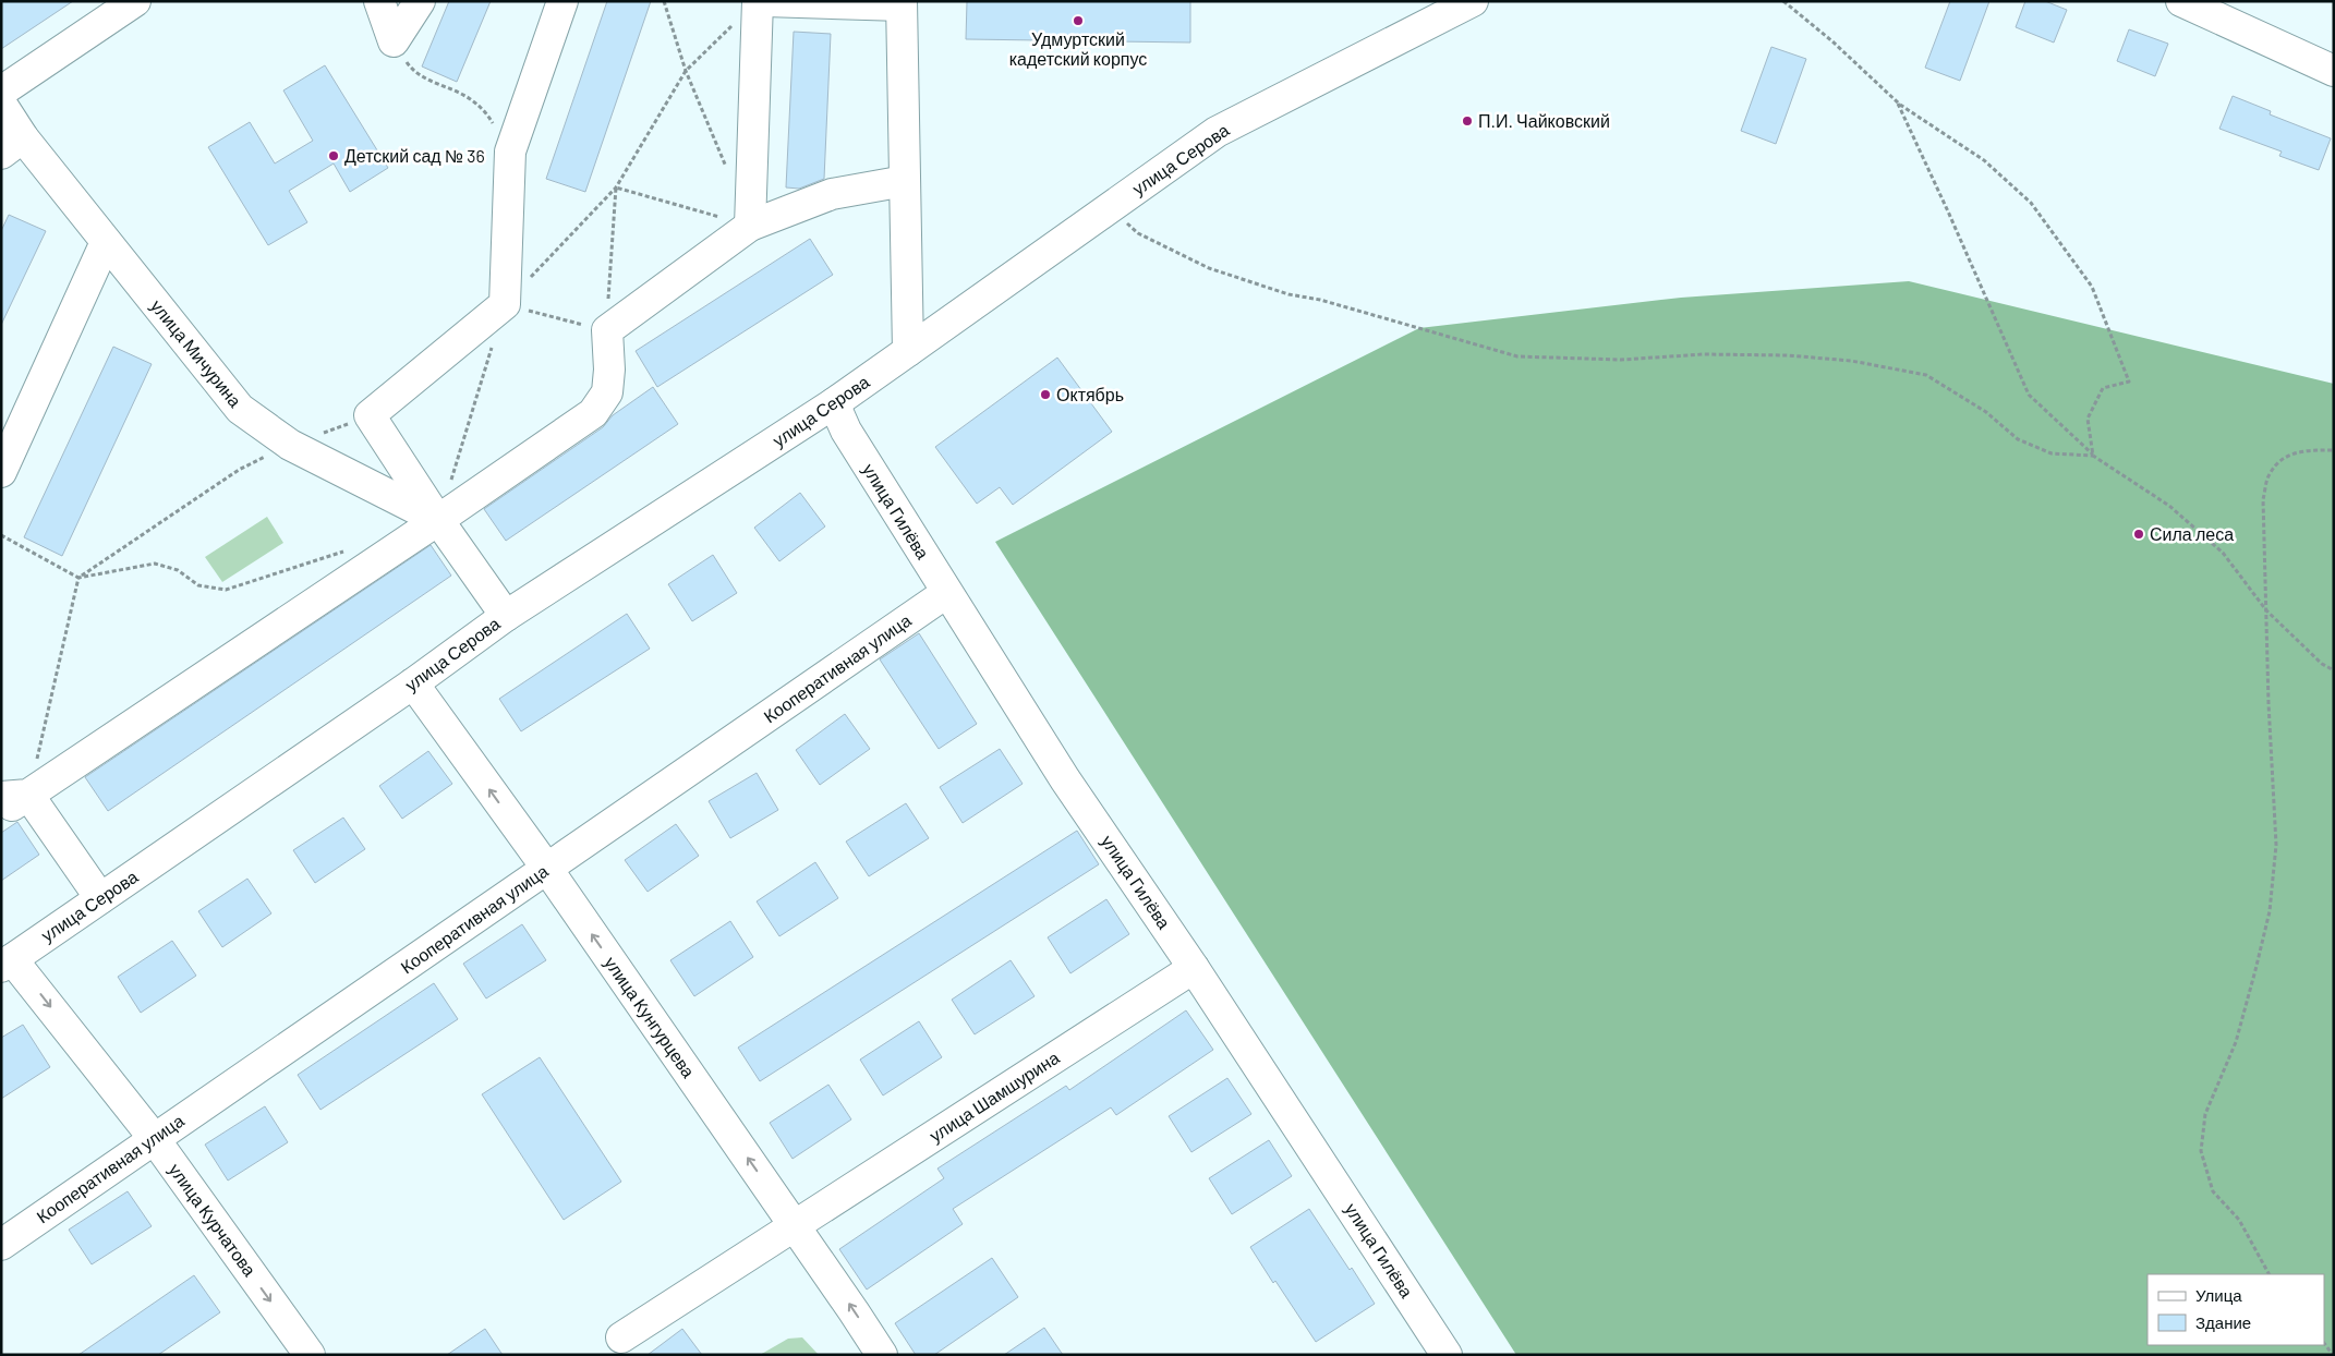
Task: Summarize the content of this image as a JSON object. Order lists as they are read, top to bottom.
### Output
{
  "streets": {
    "street": [
      "улица Серова",
      "улица Мичурина",
      "улица Гилёва",
      "Кооперативная улица",
      "улица Кунгурцева",
      "улица Шамшурина",
      "улица Курчатова"
    ]
  },
  "crossings": [
    ["улица Серова", "улица Мичурина"],
    ["улица Серова", "улица Гилёва"],
    ["улица Серова", "улица Кунгурцева"],
    ["улица Серова", "улица Курчатова"],
    ["улица Гилёва", "Кооперативная улица"],
    ["улица Гилёва", "улица Шамшурина"],
    ["Кооперативная улица", "улица Кунгурцева"],
    ["Кооперативная улица", "улица Курчатова"],
    ["улица Кунгурцева", "улица Шамшурина"]
  ],
  "one_way": ["улица Кунгурцева", "улица Курчатова"],
  "places": [
    "Удмуртский кадетский корпус",
    "П.И. Чайковский",
    "Детский сад № 36",
    "Октябрь",
    "Сила леса"
  ],
  "legend": ["Улица", "Здание"]
}
